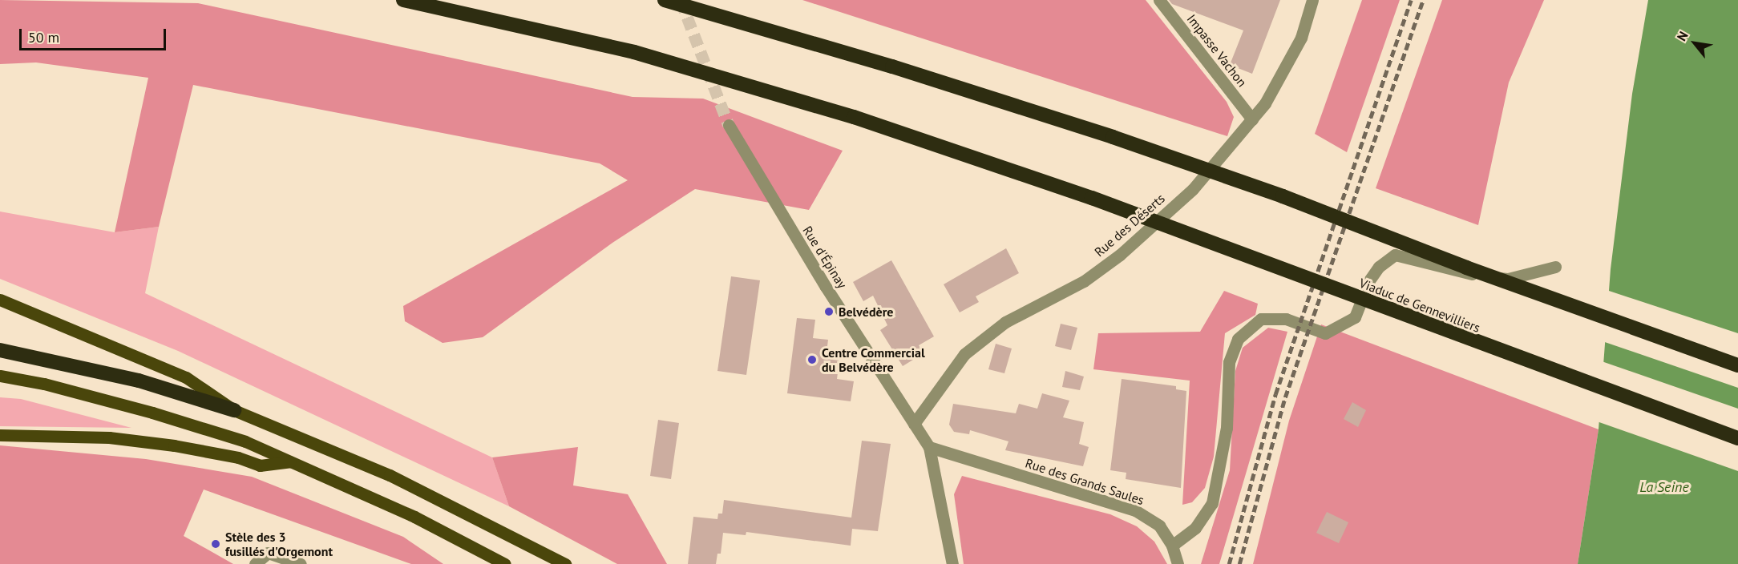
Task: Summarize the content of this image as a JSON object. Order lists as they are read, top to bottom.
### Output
{
  "streets": {
    "highway": ["Viaduc de Gennevilliers"],
    "street": [
      "Impasse Vachon",
      "Rue des Déserts",
      "Rue d'Épinay",
      "Rue des Grands Saules"
    ]
  },
  "crossings": [
    ["Impasse Vachon", "Rue des Déserts"],
    ["Rue des Déserts", "Rue d'Épinay"],
    ["Rue d'Épinay", "Rue des Grands Saules"]
  ],
  "water": ["La Seine"],
  "places": ["Belvédère", "Centre Commercial du Belvédère", "Stèle des 3 fusillés d'Orgemont"],
  "scale_bar": "50 m",
  "north": "top left"
}
